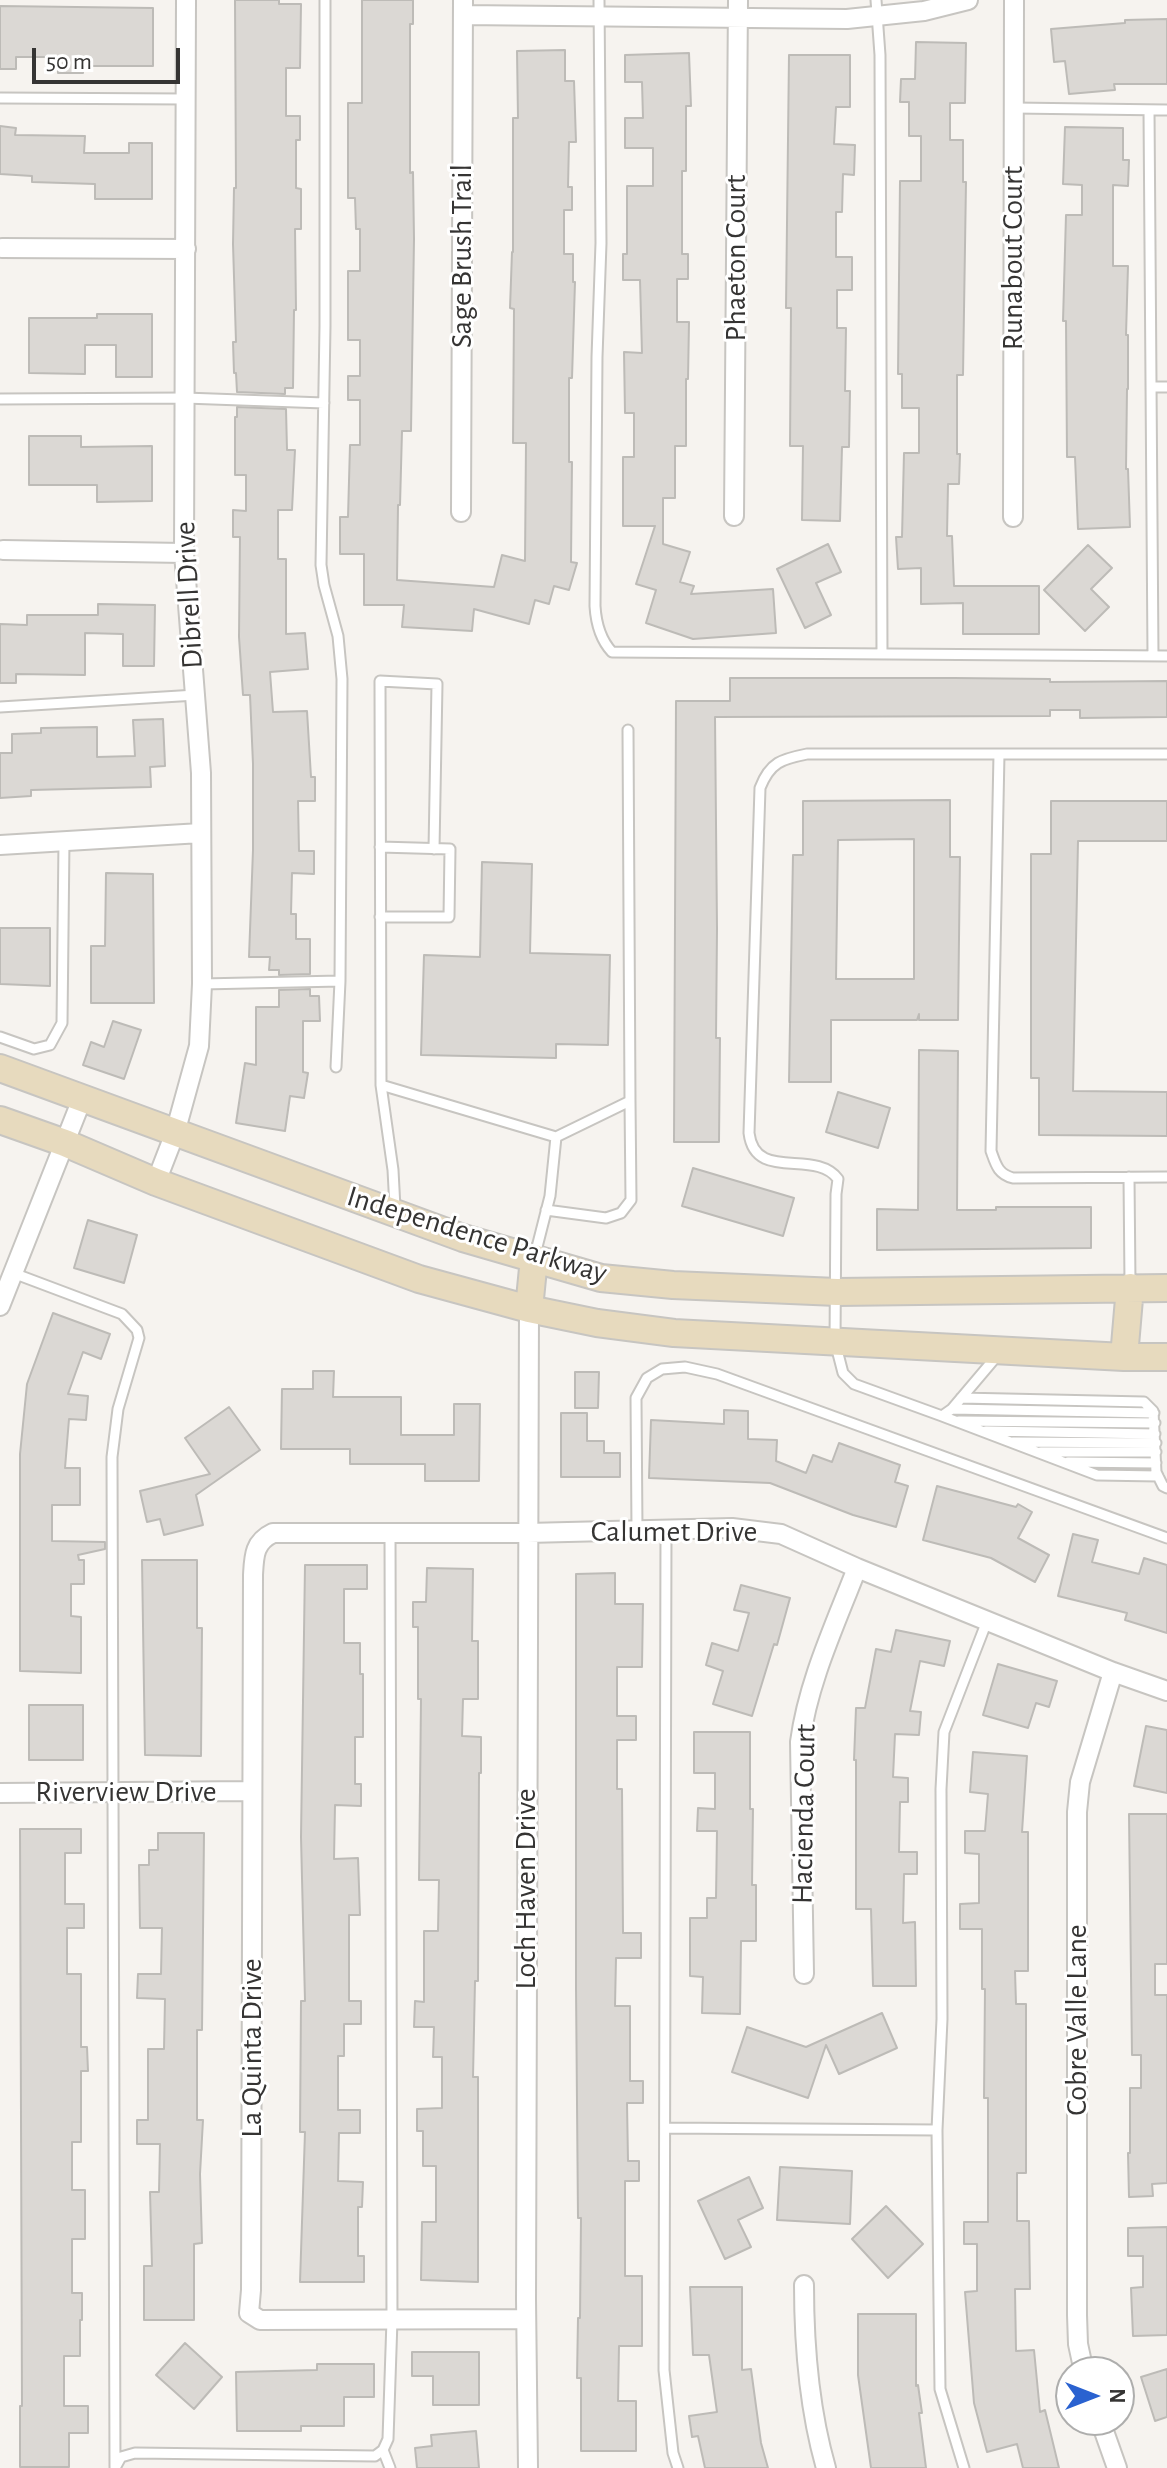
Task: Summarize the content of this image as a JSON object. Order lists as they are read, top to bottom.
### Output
{
  "streets": {
    "main road": ["Independence Parkway"],
    "street": [
      "Sage Brush Trail",
      "Phaeton Court",
      "Runabout Court",
      "Dibrell Drive",
      "Calumet Drive",
      "Riverview Drive",
      "Hacienda Court",
      "Loch Haven Drive",
      "Cobre Valle Lane",
      "La Quinta Drive"
    ]
  },
  "crossings": [
    ["Dibrell Drive", "Independence Parkway"],
    ["Independence Parkway", "Loch Haven Drive"],
    ["Calumet Drive", "Hacienda Court"],
    ["Calumet Drive", "Loch Haven Drive"],
    ["Calumet Drive", "Cobre Valle Lane"],
    ["Calumet Drive", "La Quinta Drive"],
    ["Riverview Drive", "La Quinta Drive"],
    ["Loch Haven Drive", "La Quinta Drive"]
  ],
  "scale_bar": "50 m",
  "north": "right"
}
